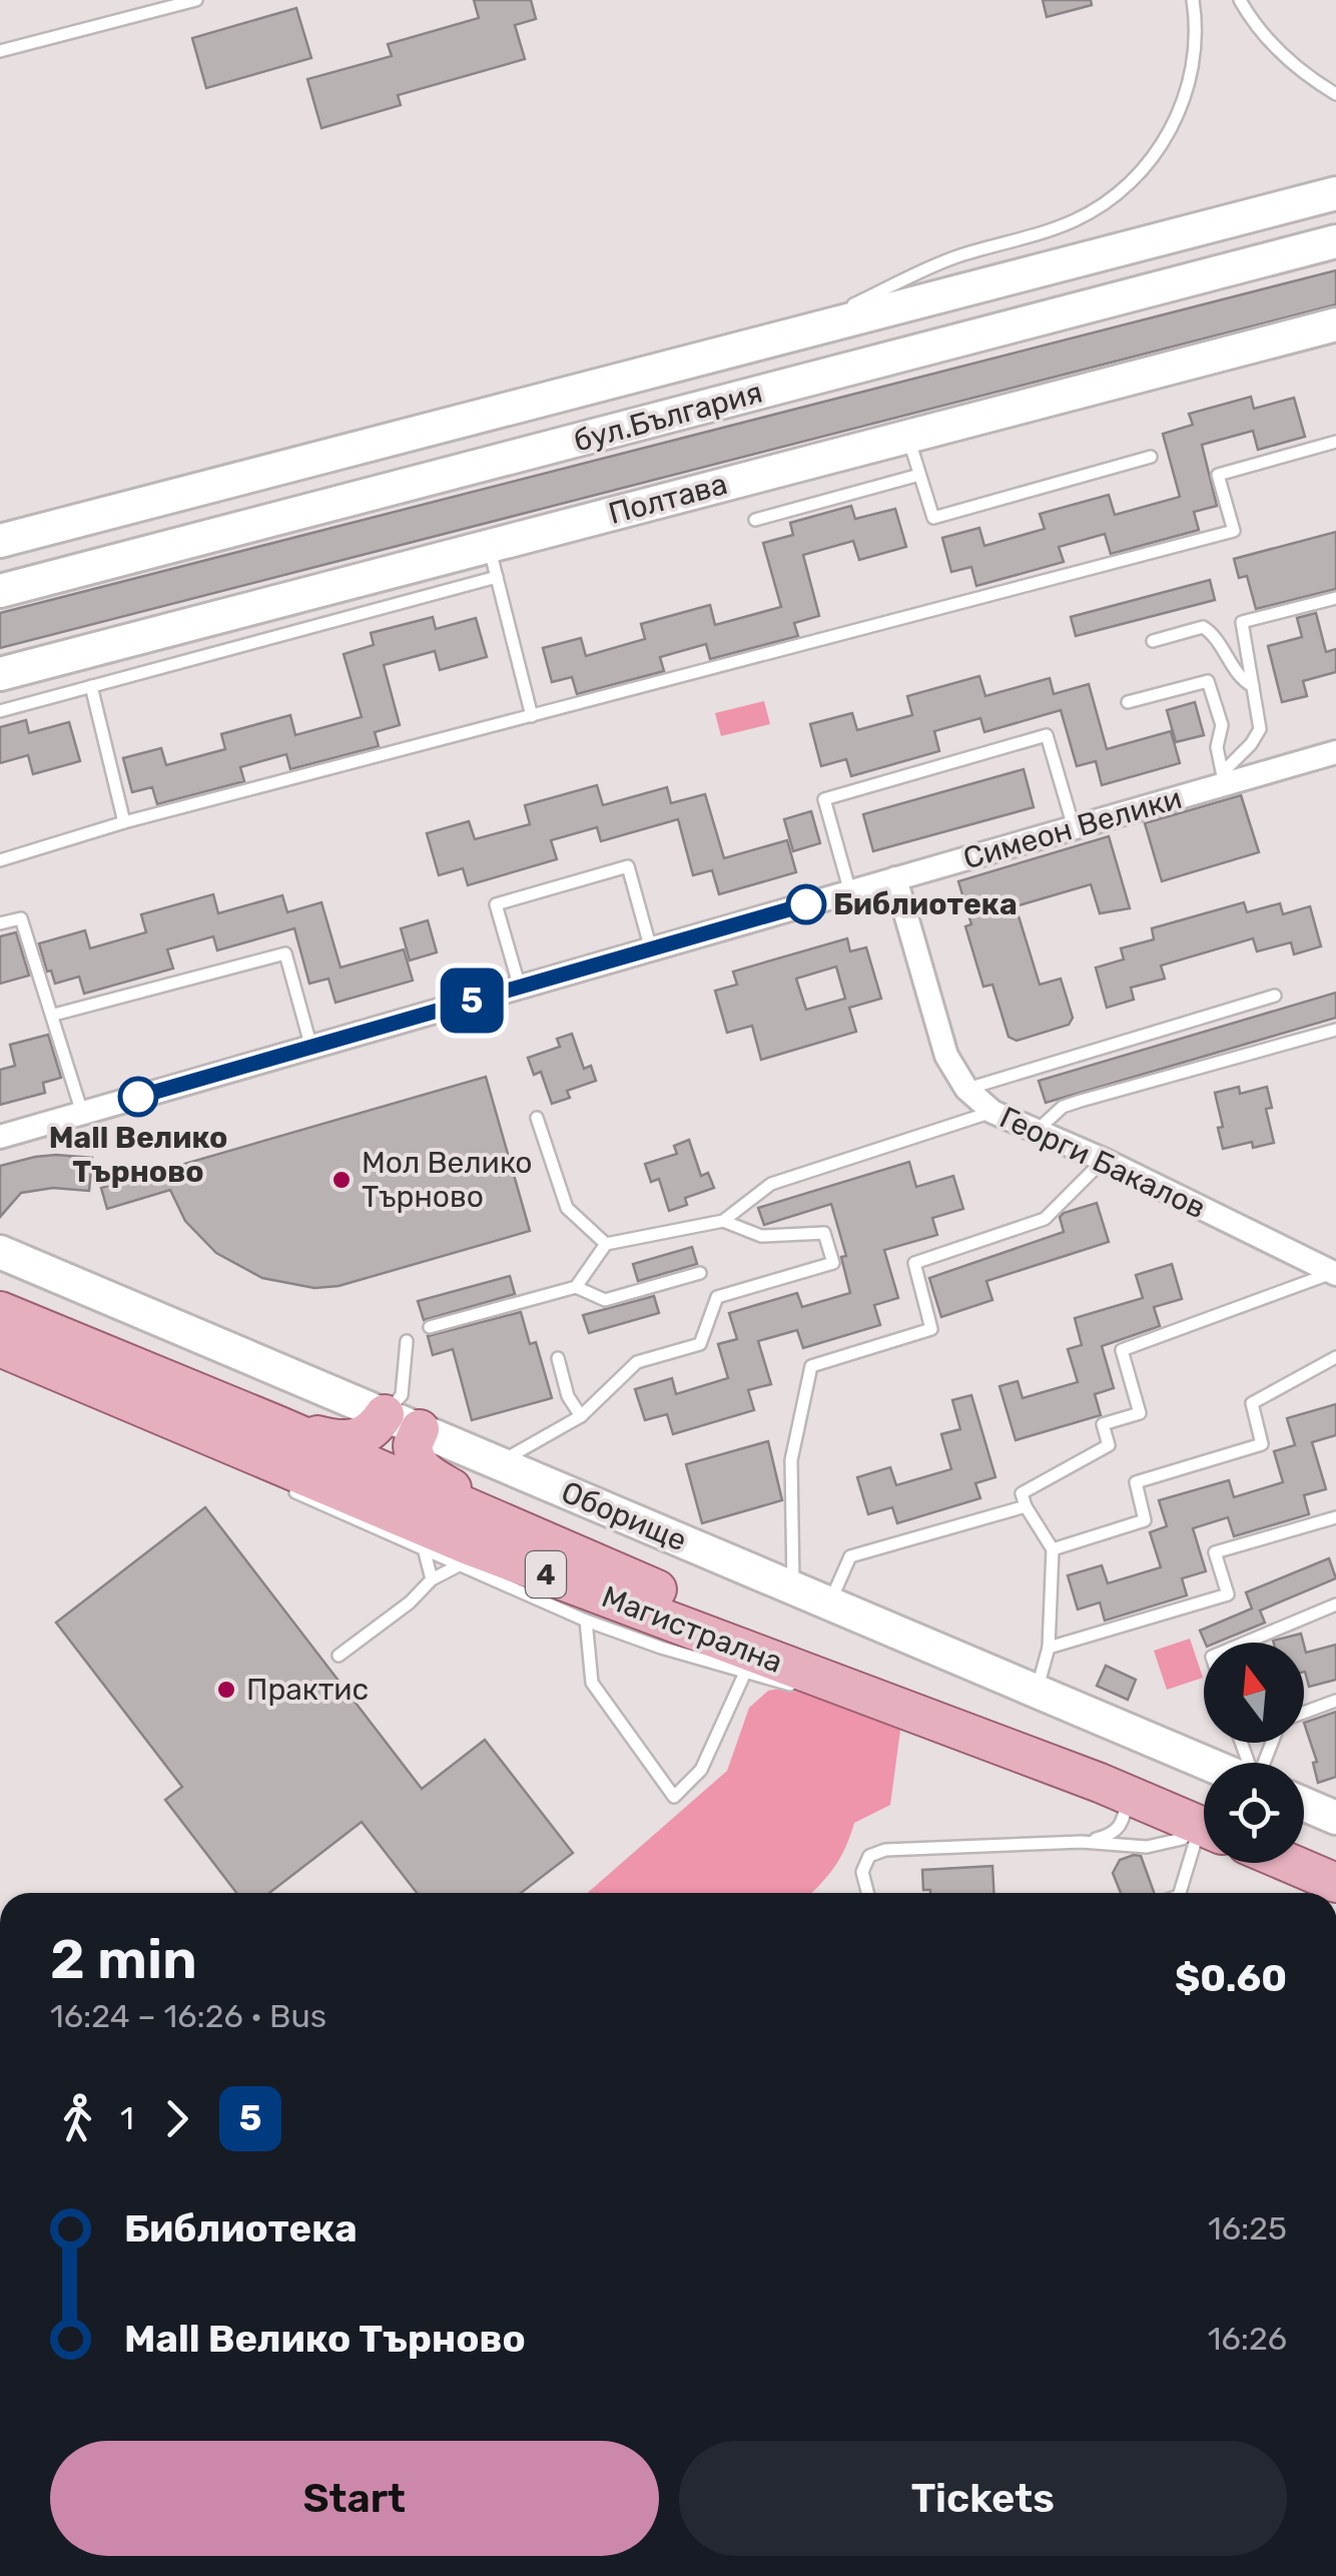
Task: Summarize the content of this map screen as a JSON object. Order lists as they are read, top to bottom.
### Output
{
  "streets": {
    "main road": ["4", "Магистрална"],
    "street": [
      "бул.България",
      "Полтава",
      "Симеон Велики",
      "Георги Бакалов",
      "Оборище"
    ]
  },
  "crossings": [
    ["Симеон Велики", "Георги Бакалов"],
    ["4", "Магистрална"]
  ],
  "places": [
    "Библиотека",
    "Mall Велико Търново",
    "Мол Велико Търново",
    "Практис"
  ],
  "lines": ["bus line 5"],
  "north": "top",
  "page": {
    "on_map": "5",
    "heading": ["2 min", "16:24 – 16:26 · Bus", "$0.60"],
    "legs": ["1", "5"],
    "list": [
      {
        "name": "Библиотека",
        "value": "16:25"
      },
      {
        "name": "Mall Велико Търново",
        "value": "16:26"
      }
    ],
    "buttons": ["Start", "Tickets"]
  }
}
